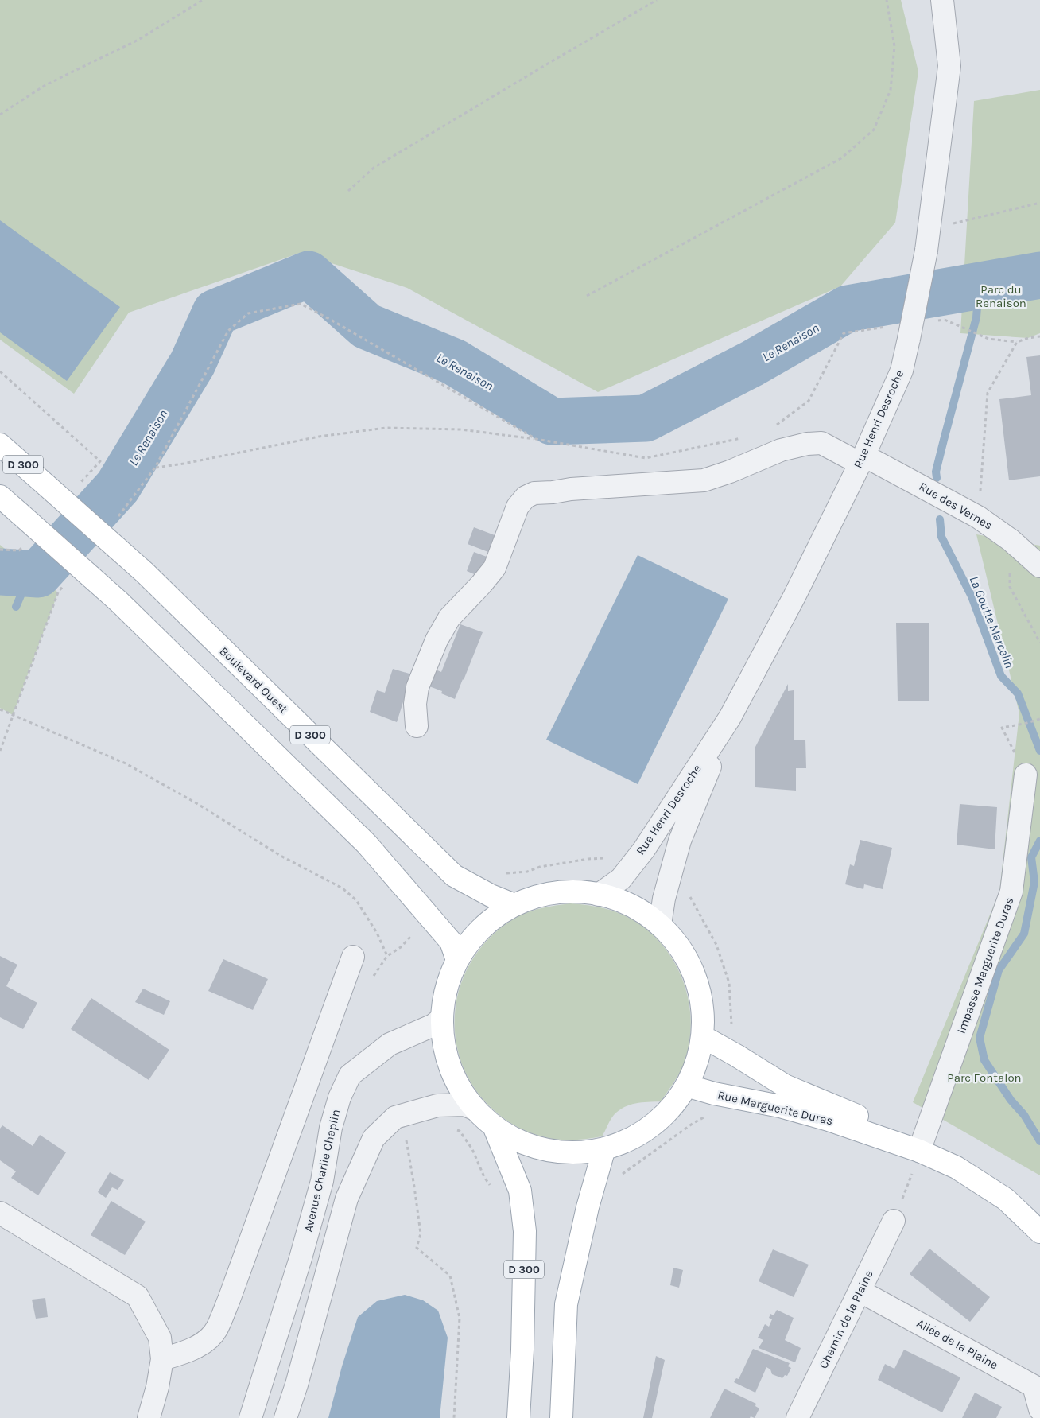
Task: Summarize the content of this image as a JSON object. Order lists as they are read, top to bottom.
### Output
{
  "streets": {
    "main road": ["D 300", "Boulevard Ouest", "Rue Marguerite Duras"],
    "street": [
      "Rue Henri Desroche",
      "Rue des Vernes",
      "Impasse Marguerite Duras",
      "Avenue Charlie Chaplin",
      "Chemin de la Plaine",
      "Allée de la Plaine"
    ]
  },
  "crossings": [
    ["Rue Henri Desroche", "Rue des Vernes"],
    ["Impasse Marguerite Duras", "Rue Marguerite Duras"],
    ["Chemin de la Plaine", "Allée de la Plaine"]
  ],
  "water": ["Le Renaison", "La Goutte Marcelin"],
  "parks": ["Parc du Renaison", "Parc Fontalon"]
}
